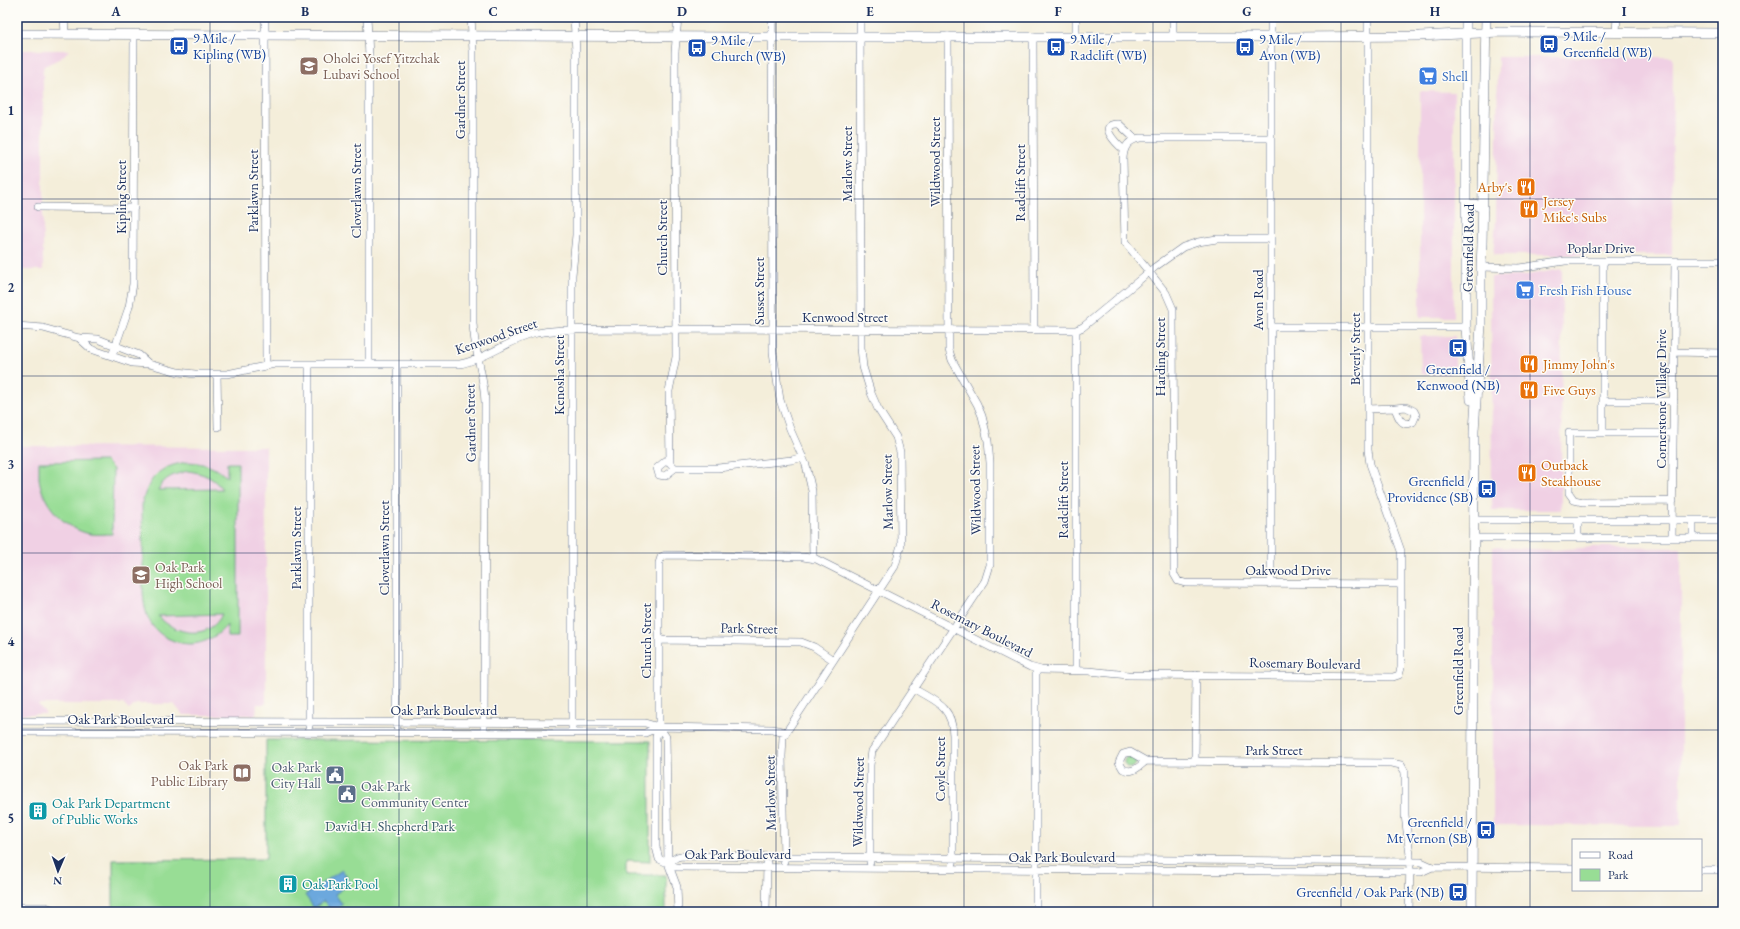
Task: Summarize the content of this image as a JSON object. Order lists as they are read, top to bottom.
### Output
{
  "streets": {
    "main road": ["Greenfield Road"],
    "street": [
      "Gardner Street",
      "Wildwood Street",
      "Marlow Street",
      "Radclift Street",
      "Parklawn Street",
      "Cloverlawn Street",
      "Kipling Street",
      "Church Street",
      "Poplar Drive",
      "Sussex Street",
      "Avon Road",
      "Kenwood Street",
      "Beverly Street",
      "Harding Street",
      "Kenosha Street",
      "Cornerstone Village Drive",
      "Oakwood Drive",
      "Park Street",
      "Rosemary Boulevard",
      "Oak Park Boulevard",
      "Coyle Street"
    ]
  },
  "crossings": [
    ["Gardner Street", "Kenwood Street"],
    ["Gardner Street", "Oak Park Boulevard"],
    ["Wildwood Street", "Kenwood Street"],
    ["Wildwood Street", "Rosemary Boulevard"],
    ["Wildwood Street", "Oak Park Boulevard"],
    ["Wildwood Street", "Coyle Street"],
    ["Marlow Street", "Kenwood Street"],
    ["Marlow Street", "Park Street"],
    ["Marlow Street", "Rosemary Boulevard"],
    ["Marlow Street", "Oak Park Boulevard"],
    ["Radclift Street", "Kenwood Street"],
    ["Radclift Street", "Rosemary Boulevard"],
    ["Parklawn Street", "Kenwood Street"],
    ["Parklawn Street", "Oak Park Boulevard"],
    ["Cloverlawn Street", "Kenwood Street"],
    ["Cloverlawn Street", "Oak Park Boulevard"],
    ["Church Street", "Kenwood Street"],
    ["Church Street", "Park Street"],
    ["Church Street", "Rosemary Boulevard"],
    ["Church Street", "Oak Park Boulevard"],
    ["Greenfield Road", "Poplar Drive"],
    ["Greenfield Road", "Oak Park Boulevard"],
    ["Poplar Drive", "Cornerstone Village Drive"],
    ["Sussex Street", "Kenwood Street"],
    ["Sussex Street", "Rosemary Boulevard"],
    ["Avon Road", "Oakwood Drive"],
    ["Kenwood Street", "Kenosha Street"],
    ["Beverly Street", "Oakwood Drive"],
    ["Beverly Street", "Rosemary Boulevard"],
    ["Harding Street", "Oakwood Drive"],
    ["Kenosha Street", "Oak Park Boulevard"],
    ["Park Street", "Oak Park Boulevard"],
    ["Oak Park Boulevard", "Coyle Street"]
  ],
  "parks": ["David H. Shepherd Park"],
  "places": {
    "bus stop": [
      "9 Mile / Greenfield (WB)",
      "9 Mile / Kipling (WB)",
      "9 Mile / Radclift (WB)",
      "9 Mile / Avon (WB)",
      "9 Mile / Church (WB)",
      "Greenfield / Kenwood (NB)",
      "Greenfield / Providence (SB)",
      "Greenfield / Mt Vernon (SB)",
      "Greenfield / Oak Park (NB)"
    ],
    "school or university": ["Oholei Yosef Yitzchak Lubavi School", "Oak Park High School"],
    "supermarket": ["Shell", "Fresh Fish House"],
    "restaurant": [
      "Arby's",
      "Jersey Mike's Subs",
      "Jimmy John's",
      "Five Guys",
      "Outback Steakhouse"
    ],
    "library": ["Oak Park Public Library"],
    "public building": ["Oak Park City Hall", "Oak Park Community Center"],
    "building": ["Oak Park Department of Public Works", "Oak Park Pool"]
  },
  "legend": ["Road", "Park"],
  "north": "bottom",
  "grid": {
    "columns": [
      "A",
      "B",
      "C",
      "D",
      "E",
      "F",
      "G",
      "H",
      "I"
    ],
    "rows": [
      "1",
      "2",
      "3",
      "4",
      "5"
    ]
  }
}
